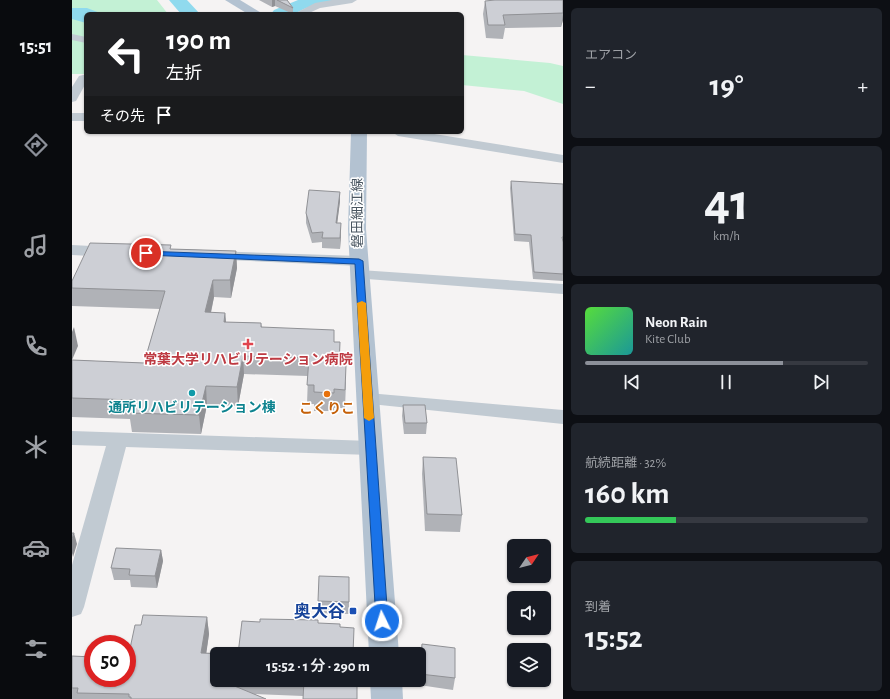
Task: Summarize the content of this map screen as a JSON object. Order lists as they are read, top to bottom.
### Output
{
  "streets": {
    "main road": ["磐田細江線"]
  },
  "places": {
    "health": ["常葉大学リハビリテーション病院"],
    "other": ["通所リハビリテーション棟", "こくりこ"],
    "transit": ["奥大谷"]
  },
  "north": "top right",
  "page": {
    "tabs": "15:51",
    "tile": [
      "エアコン",
      ["41", "km/h"],
      ["航続距離 · 32%", "160 km"],
      ["到着", "15:52"]
    ],
    "turn": ["190 m", "左折"],
    "heat": ["−", "19°", "+"],
    "then": "その先",
    "song": ["Neon Rain", "Kite Club"],
    "limit": "50",
    "trip": "15:52 · 1 分 · 290 m"
  }
}
